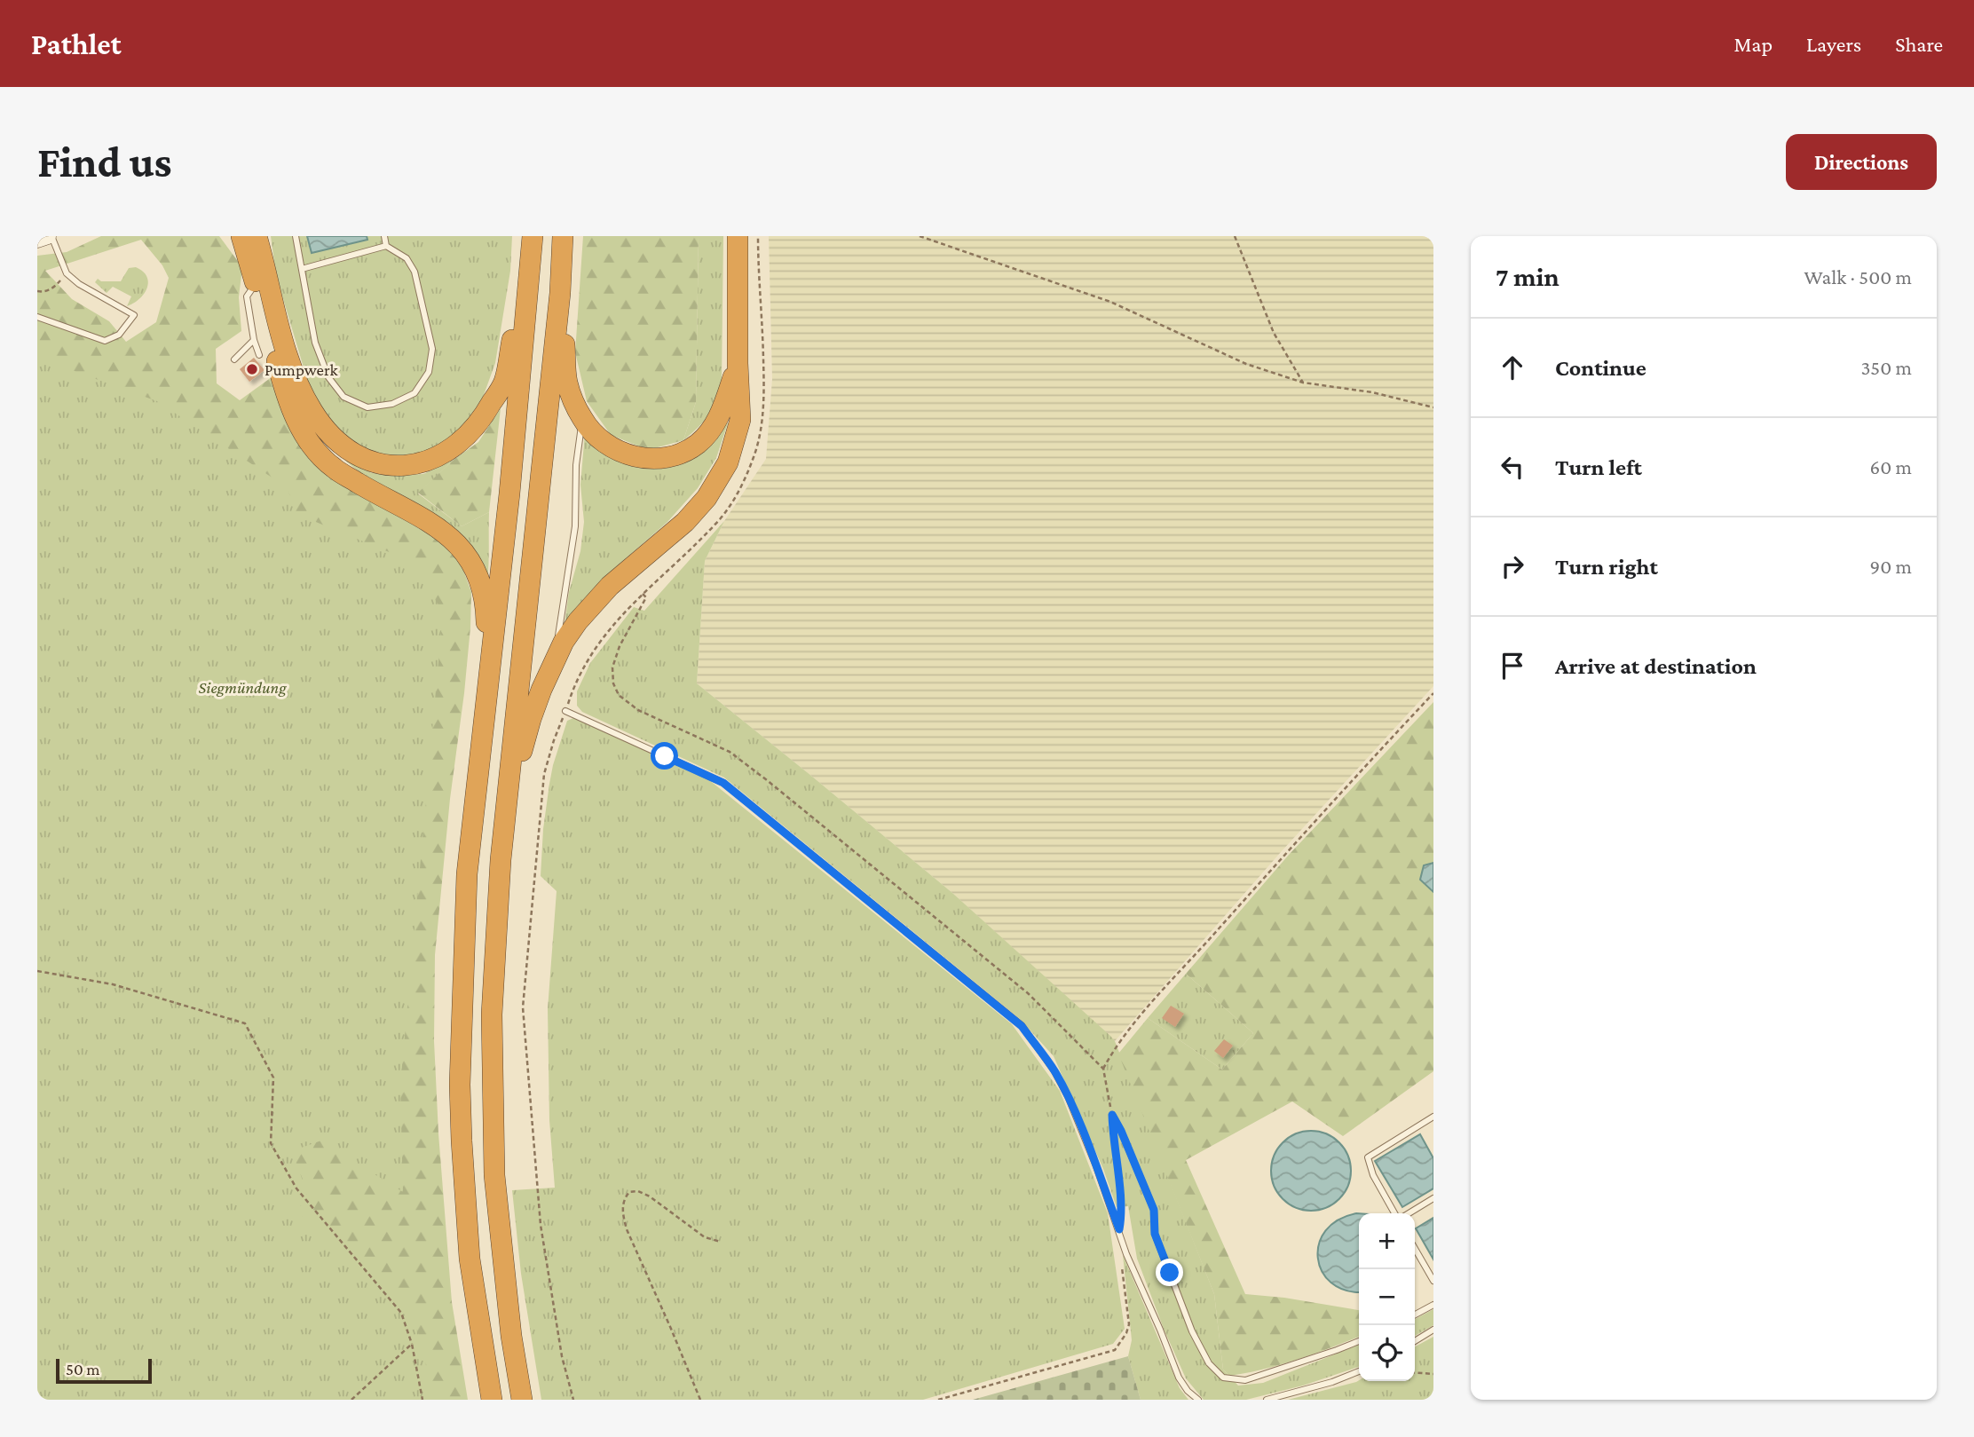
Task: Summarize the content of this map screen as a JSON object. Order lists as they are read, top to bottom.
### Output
{
  "parks": ["Siegmündung"],
  "places": ["Pumpwerk"],
  "scale_bar": "50 m",
  "page": {
    "header": "Pathlet",
    "nav": ["Map", "Layers", "Share"],
    "buttons": "Directions",
    "title": "Find us",
    "heading": ["7 min", "Walk · 500 m"],
    "list": [
      ["Continue", "350 m"],
      ["Turn left", "60 m"],
      ["Turn right", "90 m"],
      "Arrive at destination"
    ],
    "map_buttons": ["+", "−"],
    "scale": "50 m"
  }
}
